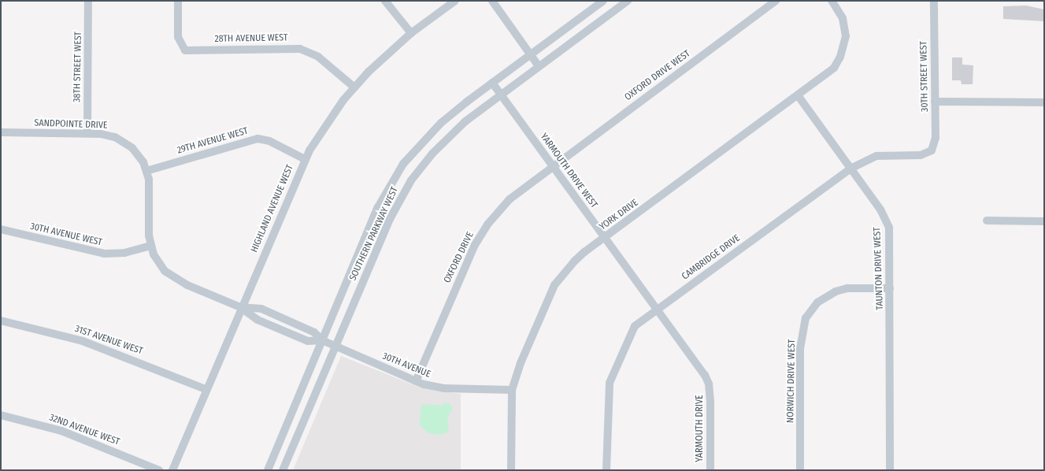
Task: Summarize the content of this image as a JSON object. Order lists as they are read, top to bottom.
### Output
{
  "streets": {
    "street": [
      "28TH AVENUE WEST",
      "38TH STREET WEST",
      "OXFORD DRIVE WEST",
      "30TH STREET WEST",
      "SANDPOINTE DRIVE",
      "29TH AVENUE WEST",
      "YARMOUTH DRIVE WEST",
      "HIGHLAND AVENUE WEST",
      "YORK DRIVE",
      "SOUTHERN PARKWAY WEST",
      "30TH AVENUE WEST",
      "OXFORD DRIVE",
      "CAMBRIDGE DRIVE",
      "TAUNTON DRIVE WEST",
      "31ST AVENUE WEST",
      "30TH AVENUE",
      "NORWICH DRIVE WEST",
      "YARMOUTH DRIVE",
      "32ND AVENUE WEST"
    ]
  },
  "crossings": [
    ["28TH AVENUE WEST", "HIGHLAND AVENUE WEST"],
    ["38TH STREET WEST", "SANDPOINTE DRIVE"],
    ["OXFORD DRIVE WEST", "YARMOUTH DRIVE WEST"],
    ["OXFORD DRIVE WEST", "OXFORD DRIVE"],
    ["30TH STREET WEST", "CAMBRIDGE DRIVE"],
    ["SANDPOINTE DRIVE", "29TH AVENUE WEST"],
    ["SANDPOINTE DRIVE", "HIGHLAND AVENUE WEST"],
    ["SANDPOINTE DRIVE", "SOUTHERN PARKWAY WEST"],
    ["SANDPOINTE DRIVE", "30TH AVENUE WEST"],
    ["SANDPOINTE DRIVE", "30TH AVENUE"],
    ["29TH AVENUE WEST", "HIGHLAND AVENUE WEST"],
    ["YARMOUTH DRIVE WEST", "YORK DRIVE"],
    ["YARMOUTH DRIVE WEST", "SOUTHERN PARKWAY WEST"],
    ["YARMOUTH DRIVE WEST", "OXFORD DRIVE"],
    ["YARMOUTH DRIVE WEST", "CAMBRIDGE DRIVE"],
    ["YARMOUTH DRIVE WEST", "YARMOUTH DRIVE"],
    ["HIGHLAND AVENUE WEST", "31ST AVENUE WEST"],
    ["YORK DRIVE", "TAUNTON DRIVE WEST"],
    ["YORK DRIVE", "30TH AVENUE"],
    ["SOUTHERN PARKWAY WEST", "30TH AVENUE"],
    ["OXFORD DRIVE", "30TH AVENUE"],
    ["CAMBRIDGE DRIVE", "TAUNTON DRIVE WEST"],
    ["CAMBRIDGE DRIVE", "YARMOUTH DRIVE"],
    ["TAUNTON DRIVE WEST", "NORWICH DRIVE WEST"]
  ]
}
